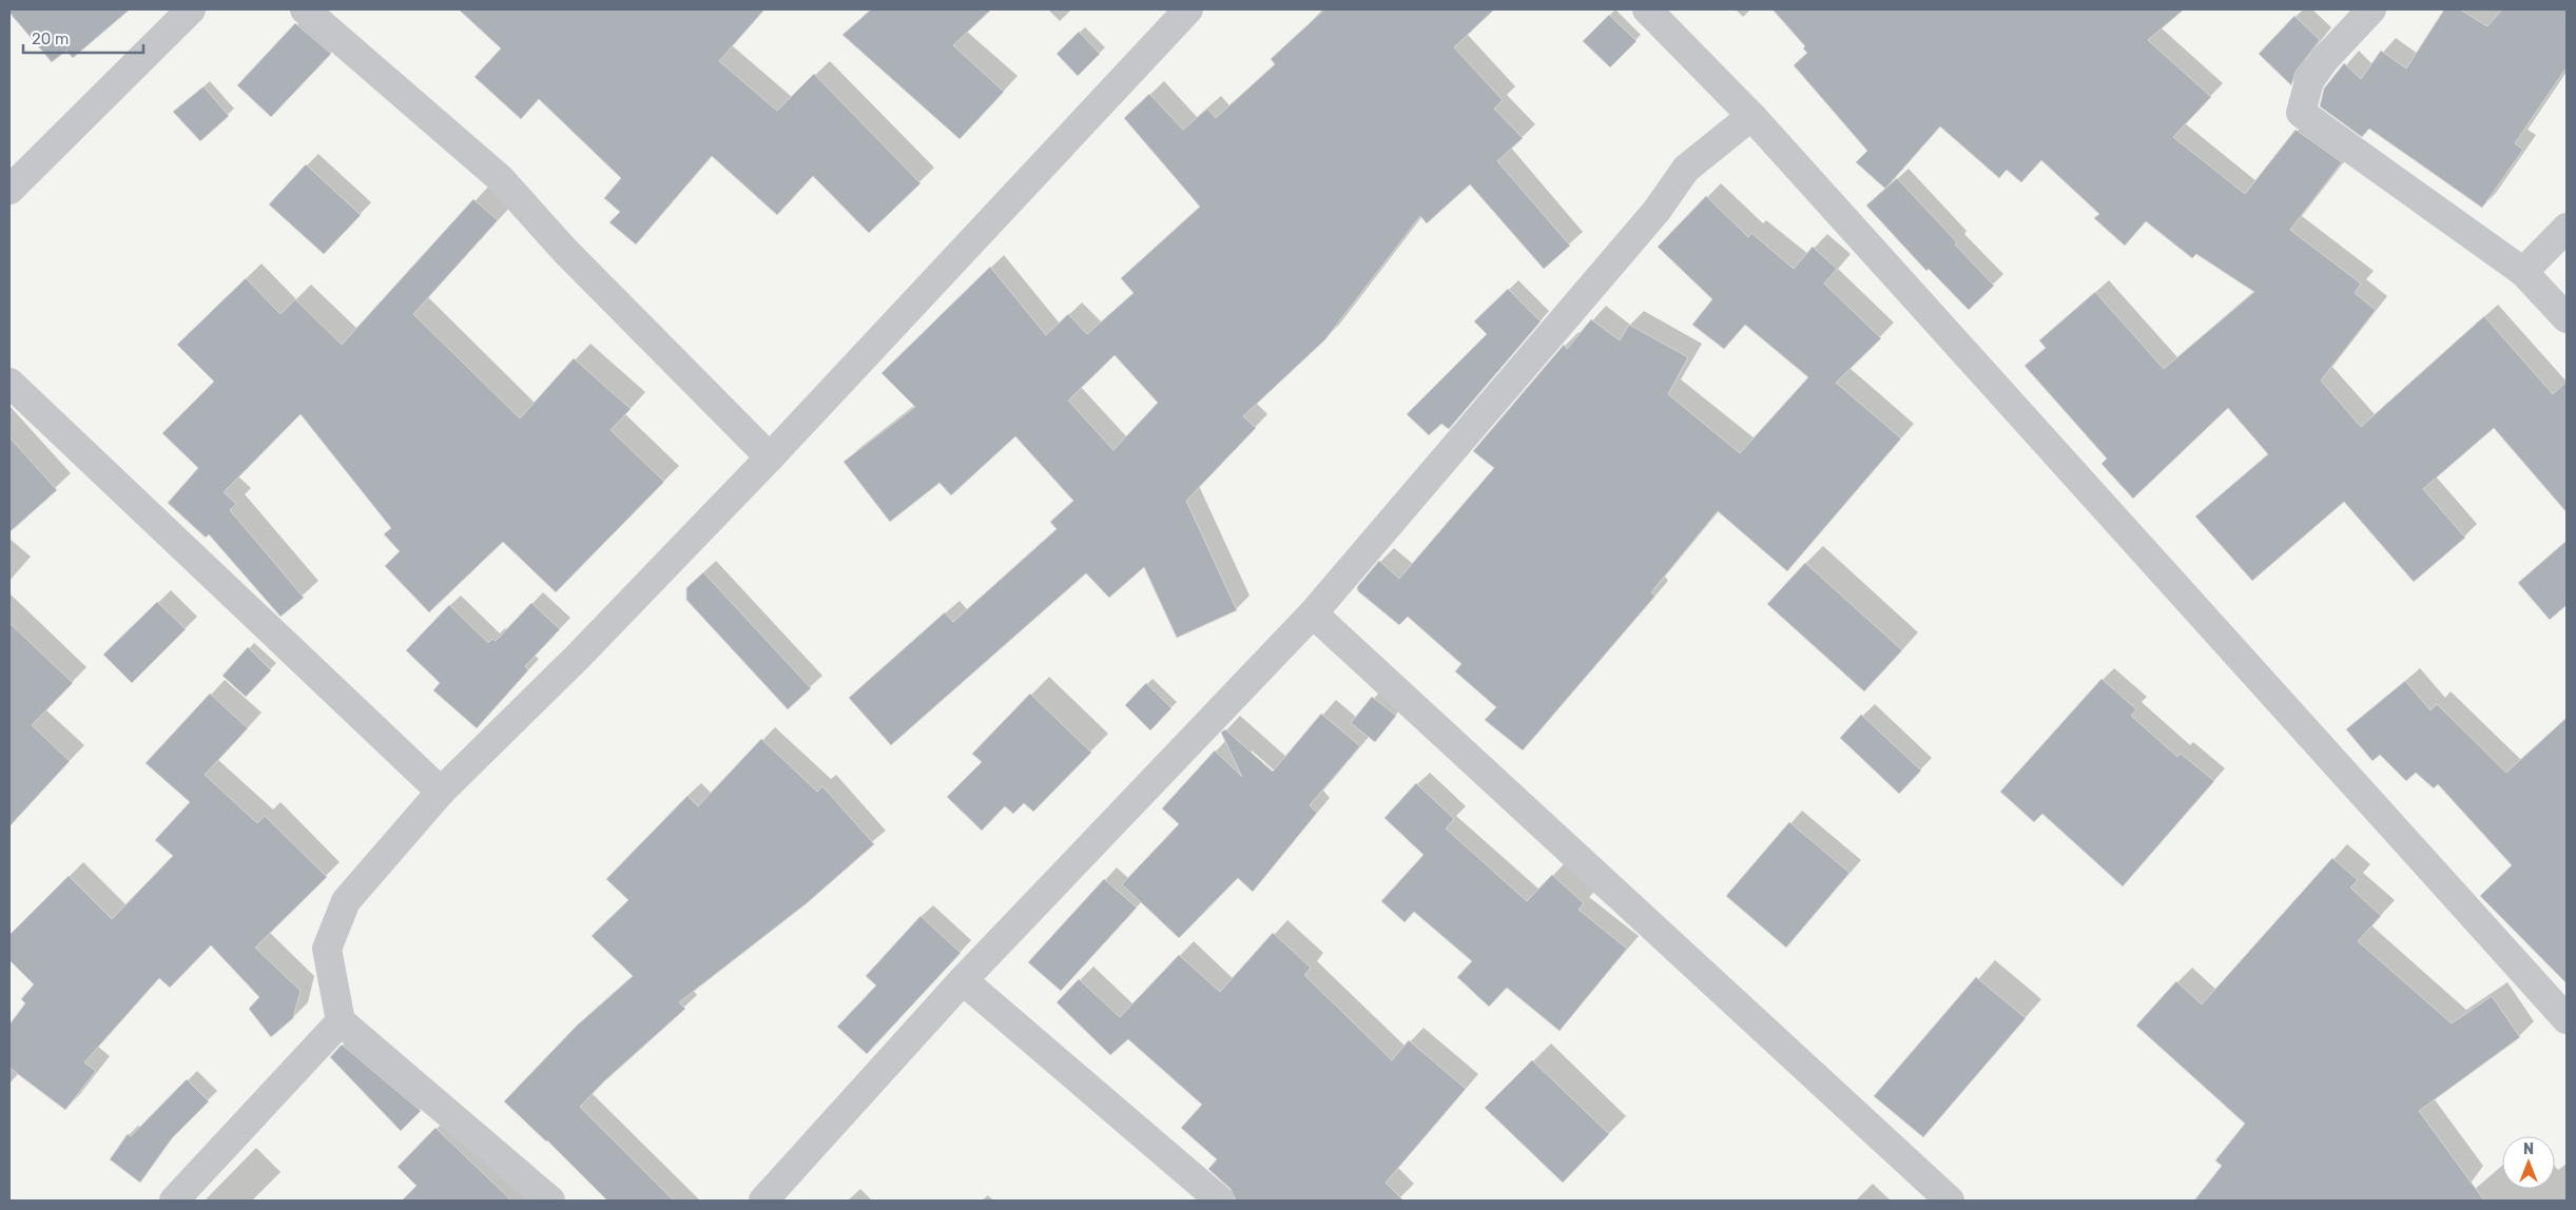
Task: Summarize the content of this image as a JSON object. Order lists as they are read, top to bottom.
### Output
{
  "scale_bar": "20 m",
  "north": "top"
}
